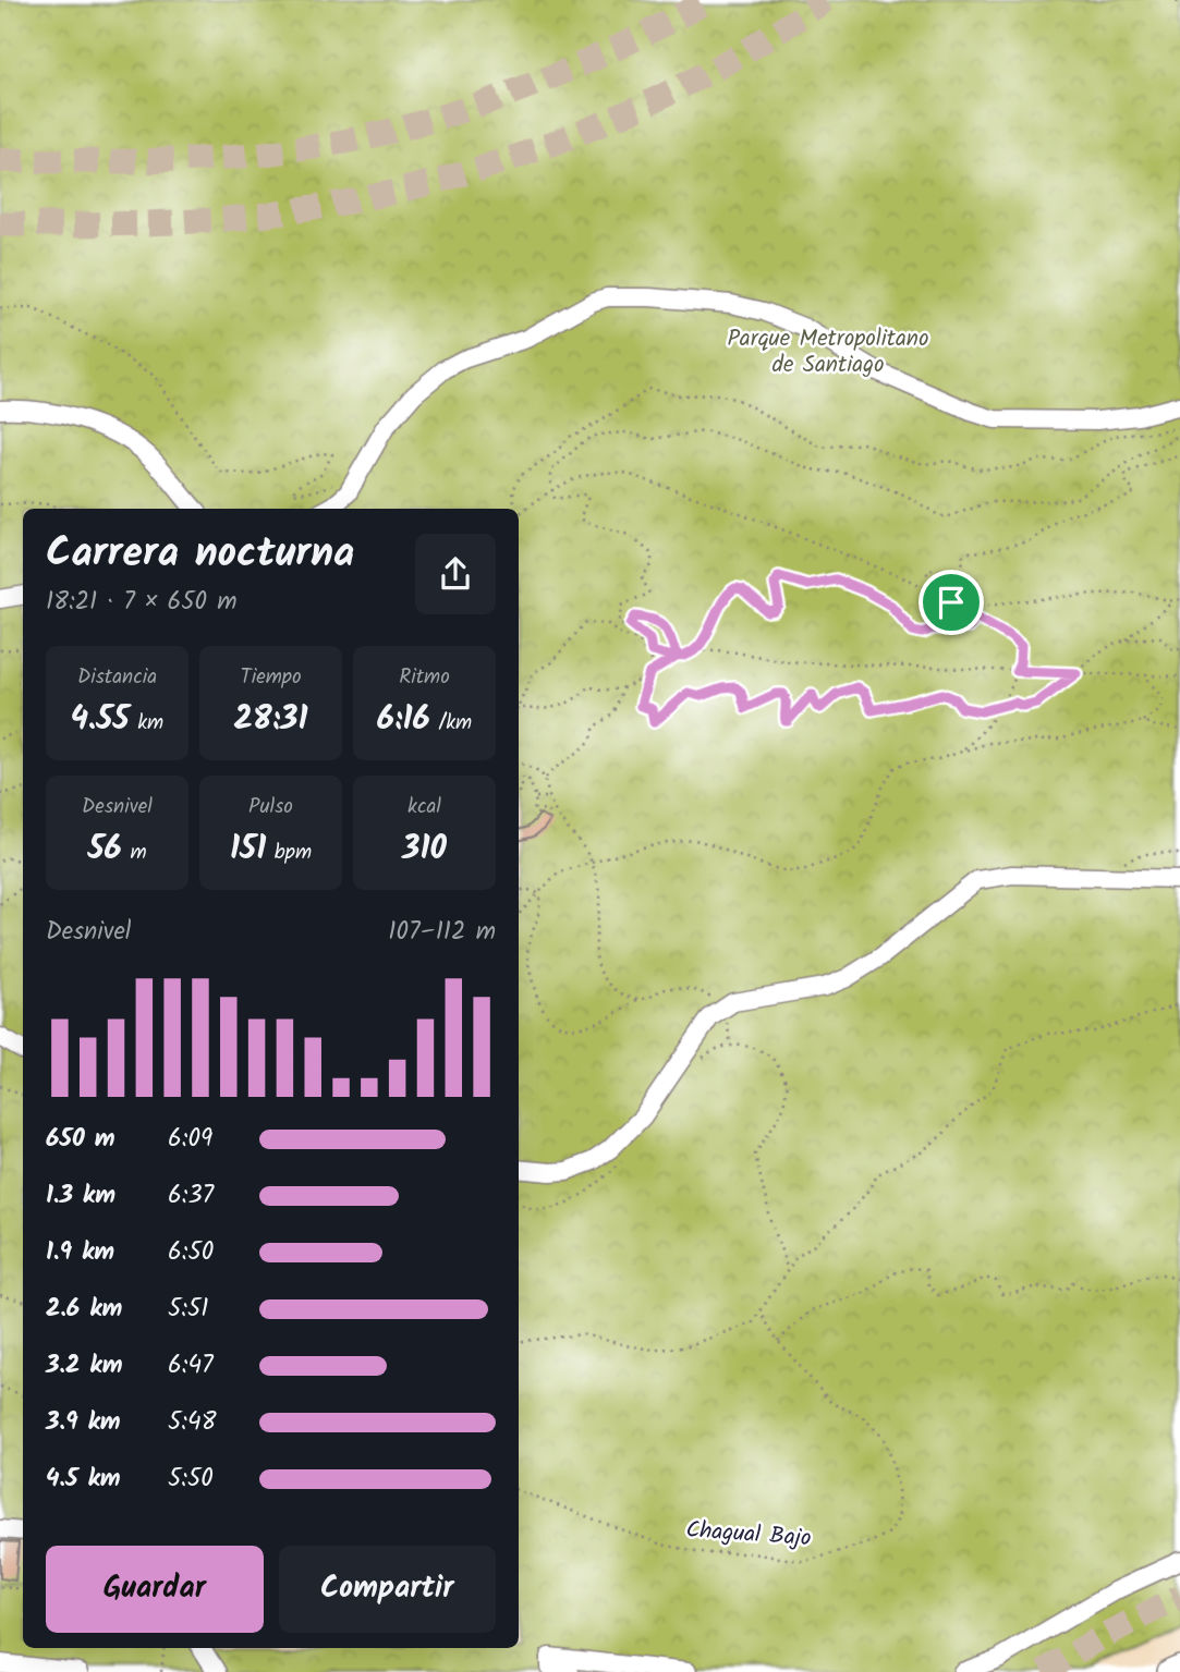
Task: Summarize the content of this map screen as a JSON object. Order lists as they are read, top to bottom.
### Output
{
  "streets": {
    "path": ["Chagual Bajo"]
  },
  "parks": ["Parque Metropolitano de Santiago"],
  "page": {
    "heading": ["Carrera nocturna", "18:21 · 7 × 650 m"],
    "stats": [
      ["Distancia", "4.55 km"],
      ["Tiempo", "28:31"],
      ["Ritmo", "6:16 /km"],
      ["Desnivel", "56 m"],
      ["Pulso", "151 bpm"],
      ["kcal", "310"]
    ],
    "chart": ["Desnivel", "107–112 m"],
    "list": [
      {
        "name": "650 m",
        "note": "6:09"
      },
      {
        "name": "1.3 km",
        "note": "6:37"
      },
      {
        "name": "1.9 km",
        "note": "6:50"
      },
      {
        "name": "2.6 km",
        "note": "5:51"
      },
      {
        "name": "3.2 km",
        "note": "6:47"
      },
      {
        "name": "3.9 km",
        "note": "5:48"
      },
      {
        "name": "4.5 km",
        "note": "5:50"
      }
    ],
    "buttons": ["Guardar", "Compartir"]
  }
}
